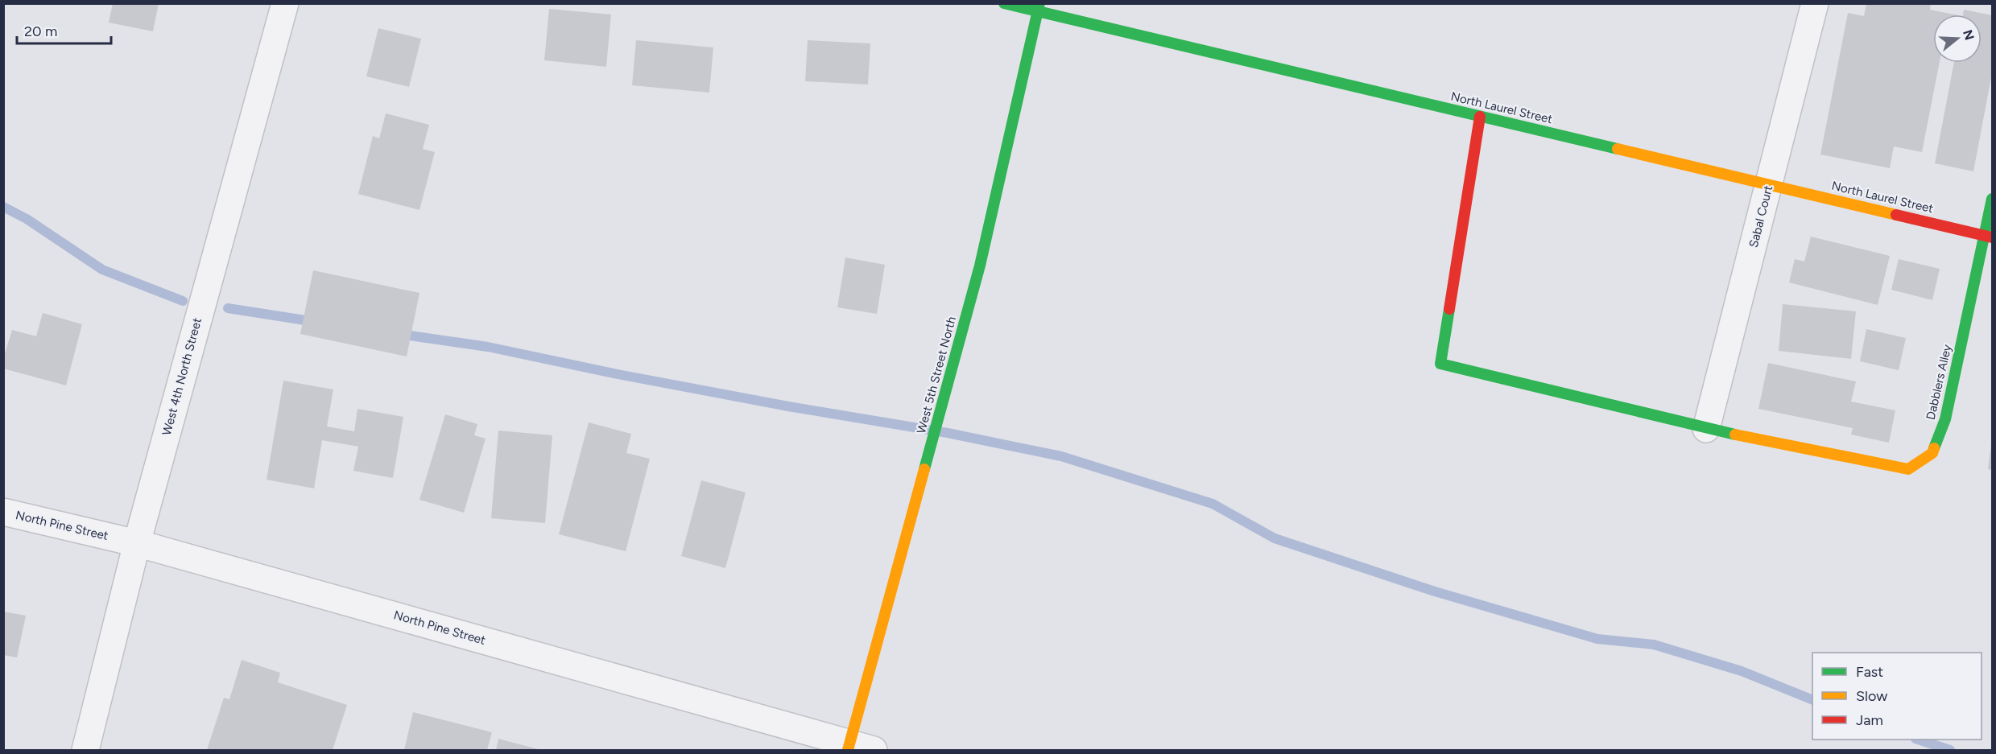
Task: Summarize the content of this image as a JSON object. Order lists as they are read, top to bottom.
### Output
{
  "streets": {
    "street": [
      "North Laurel Street",
      "Sabal Court",
      "West 5th Street North",
      "West 4th North Street",
      "Dabblers Alley",
      "North Pine Street"
    ]
  },
  "crossings": [
    ["North Laurel Street", "Sabal Court"],
    ["North Laurel Street", "West 5th Street North"],
    ["North Laurel Street", "Dabblers Alley"],
    ["Sabal Court", "Dabblers Alley"],
    ["West 5th Street North", "North Pine Street"],
    ["West 4th North Street", "North Pine Street"]
  ],
  "legend": ["Fast", "Slow", "Jam"],
  "scale_bar": "20 m",
  "north": "right"
}
